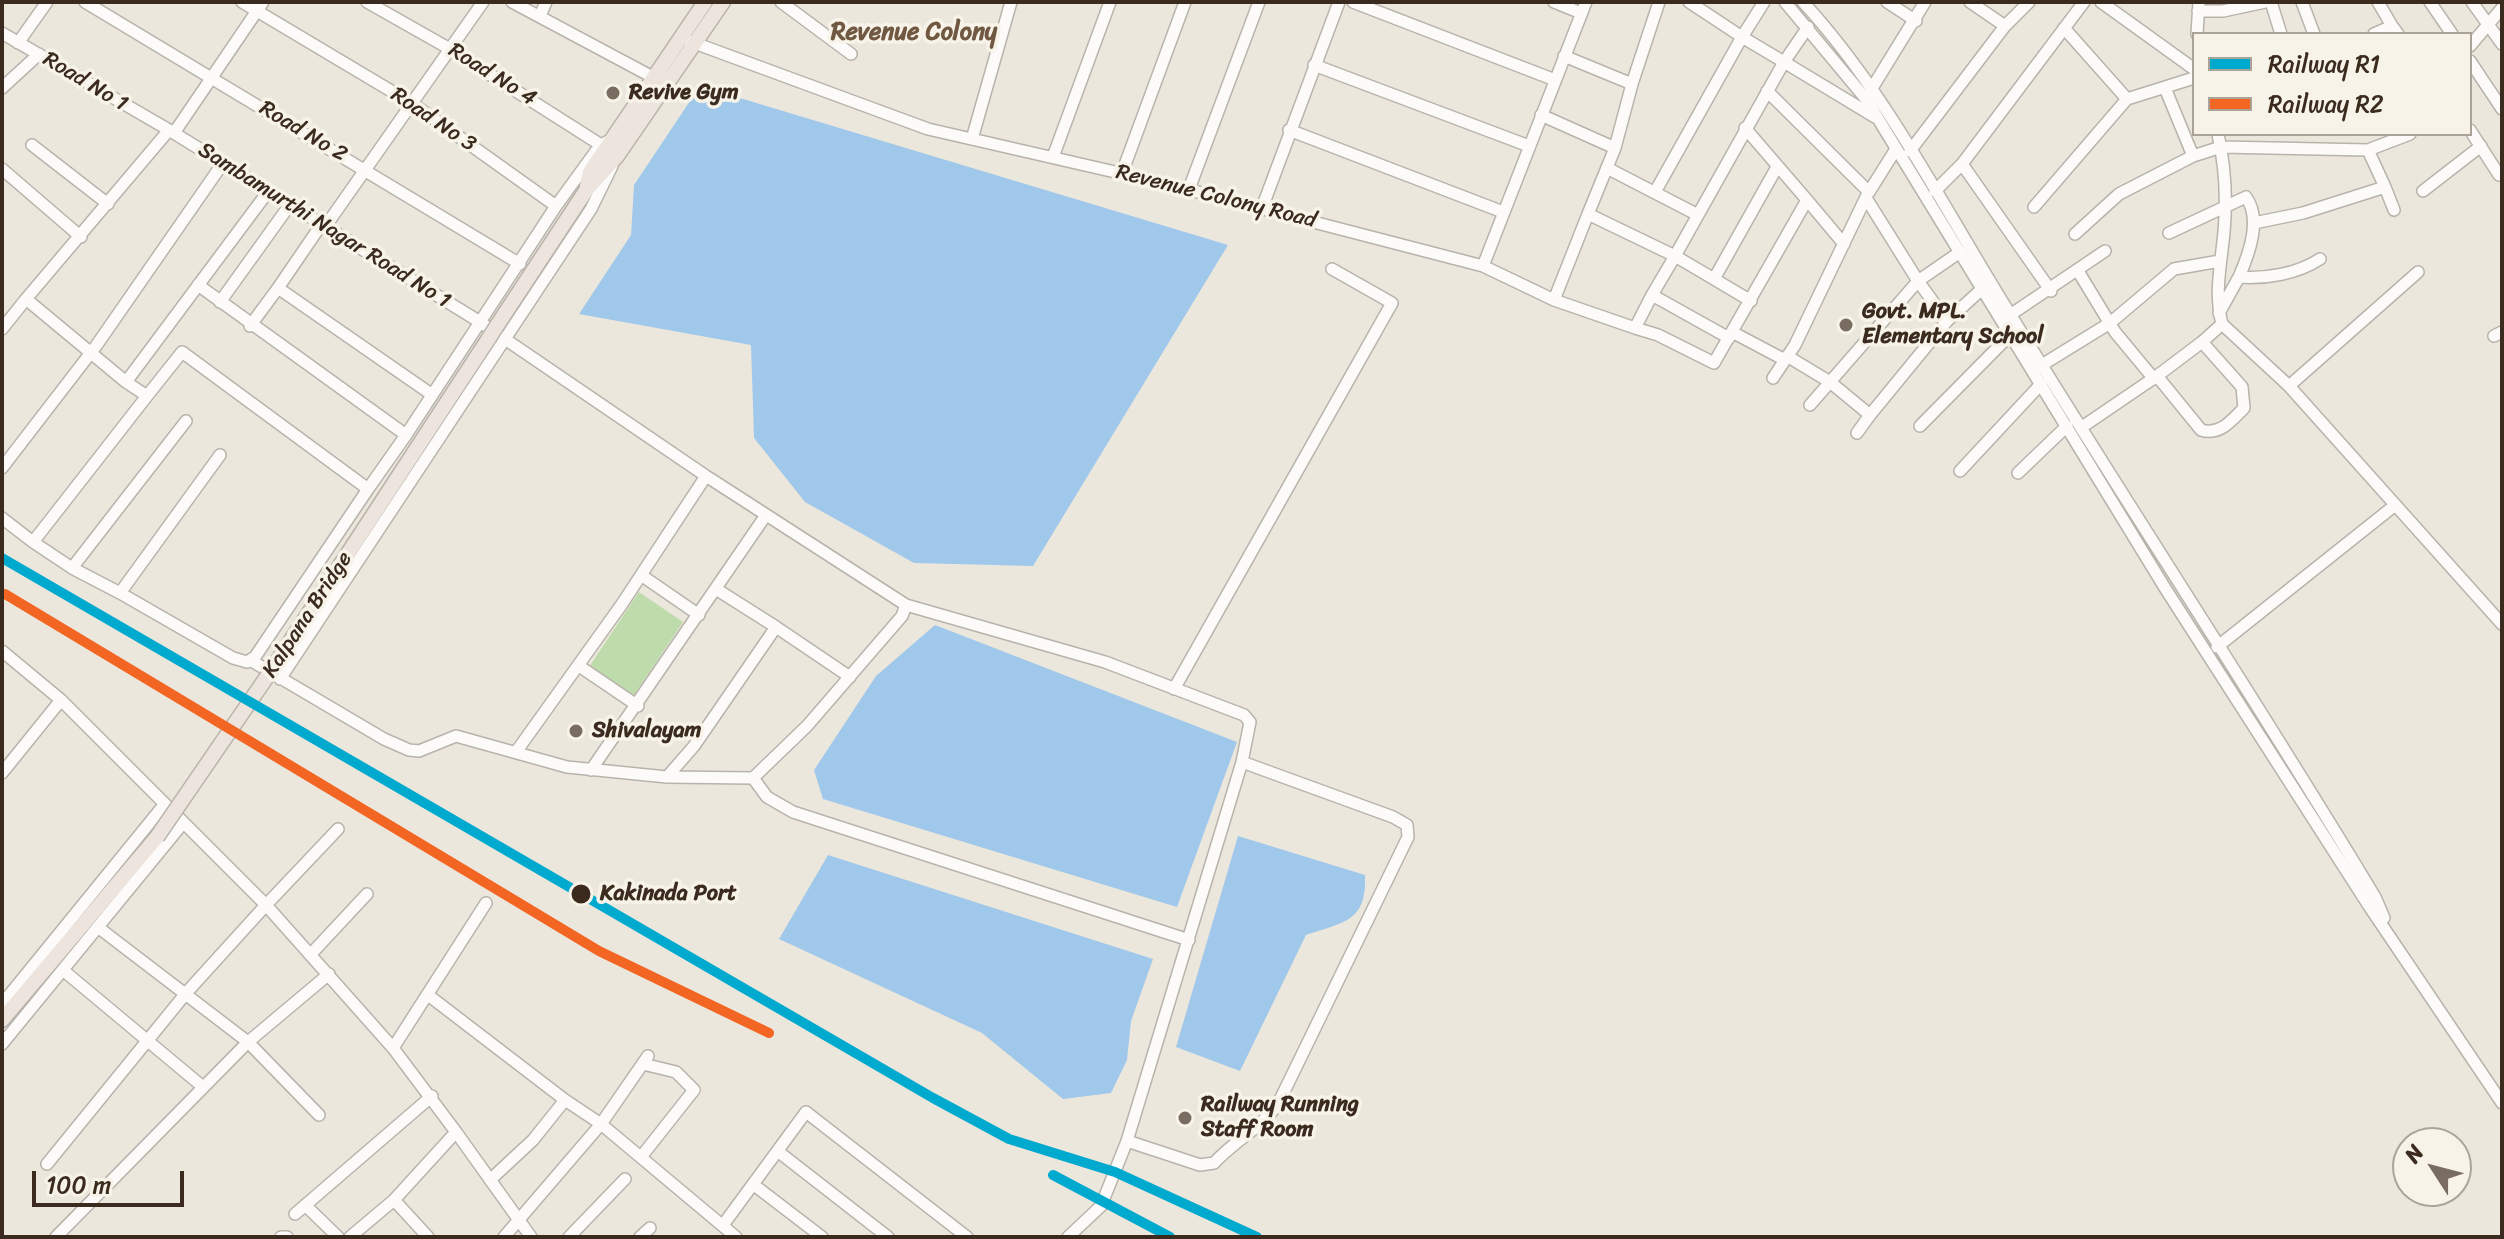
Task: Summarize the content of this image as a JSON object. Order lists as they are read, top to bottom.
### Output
{
  "streets": {
    "main road": ["Kalpana Bridge"],
    "street": [
      "Road No 4",
      "Road No 1",
      "Road No 3",
      "Road No 2",
      "Revenue Colony Road",
      "Sambamurthi Nagar Road No 1"
    ]
  },
  "crossings": [
    ["Road No 1", "Sambamurthi Nagar Road No 1"],
    ["Sambamurthi Nagar Road No 1", "Kalpana Bridge"]
  ],
  "districts": ["Revenue Colony"],
  "places": [
    "Revive Gym",
    "Govt. MPL. Elementary School",
    "Shivalayam",
    "Kakinada Port",
    "Railway Running Staff Room"
  ],
  "lines": ["rail line R1", "rail line R2"],
  "legend": ["Railway R1", "Railway R2"],
  "scale_bar": "100 m",
  "north": "top left"
}
